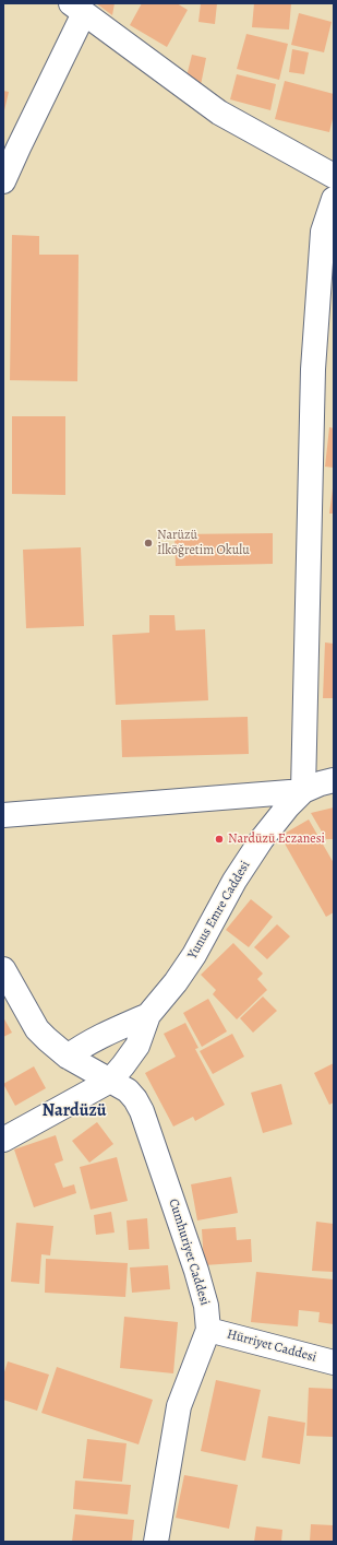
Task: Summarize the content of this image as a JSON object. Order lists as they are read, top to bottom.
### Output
{
  "streets": {
    "street": ["Yunus Emre Caddesi", "Cumhuriyet Caddesi", "Hürriyet Caddesi"]
  },
  "crossings": [
    ["Cumhuriyet Caddesi", "Hürriyet Caddesi"]
  ],
  "districts": ["Nardüzü"],
  "places": ["Narüzü İlköğretim Okulu", "Nardüzü Eczanesi"]
}
